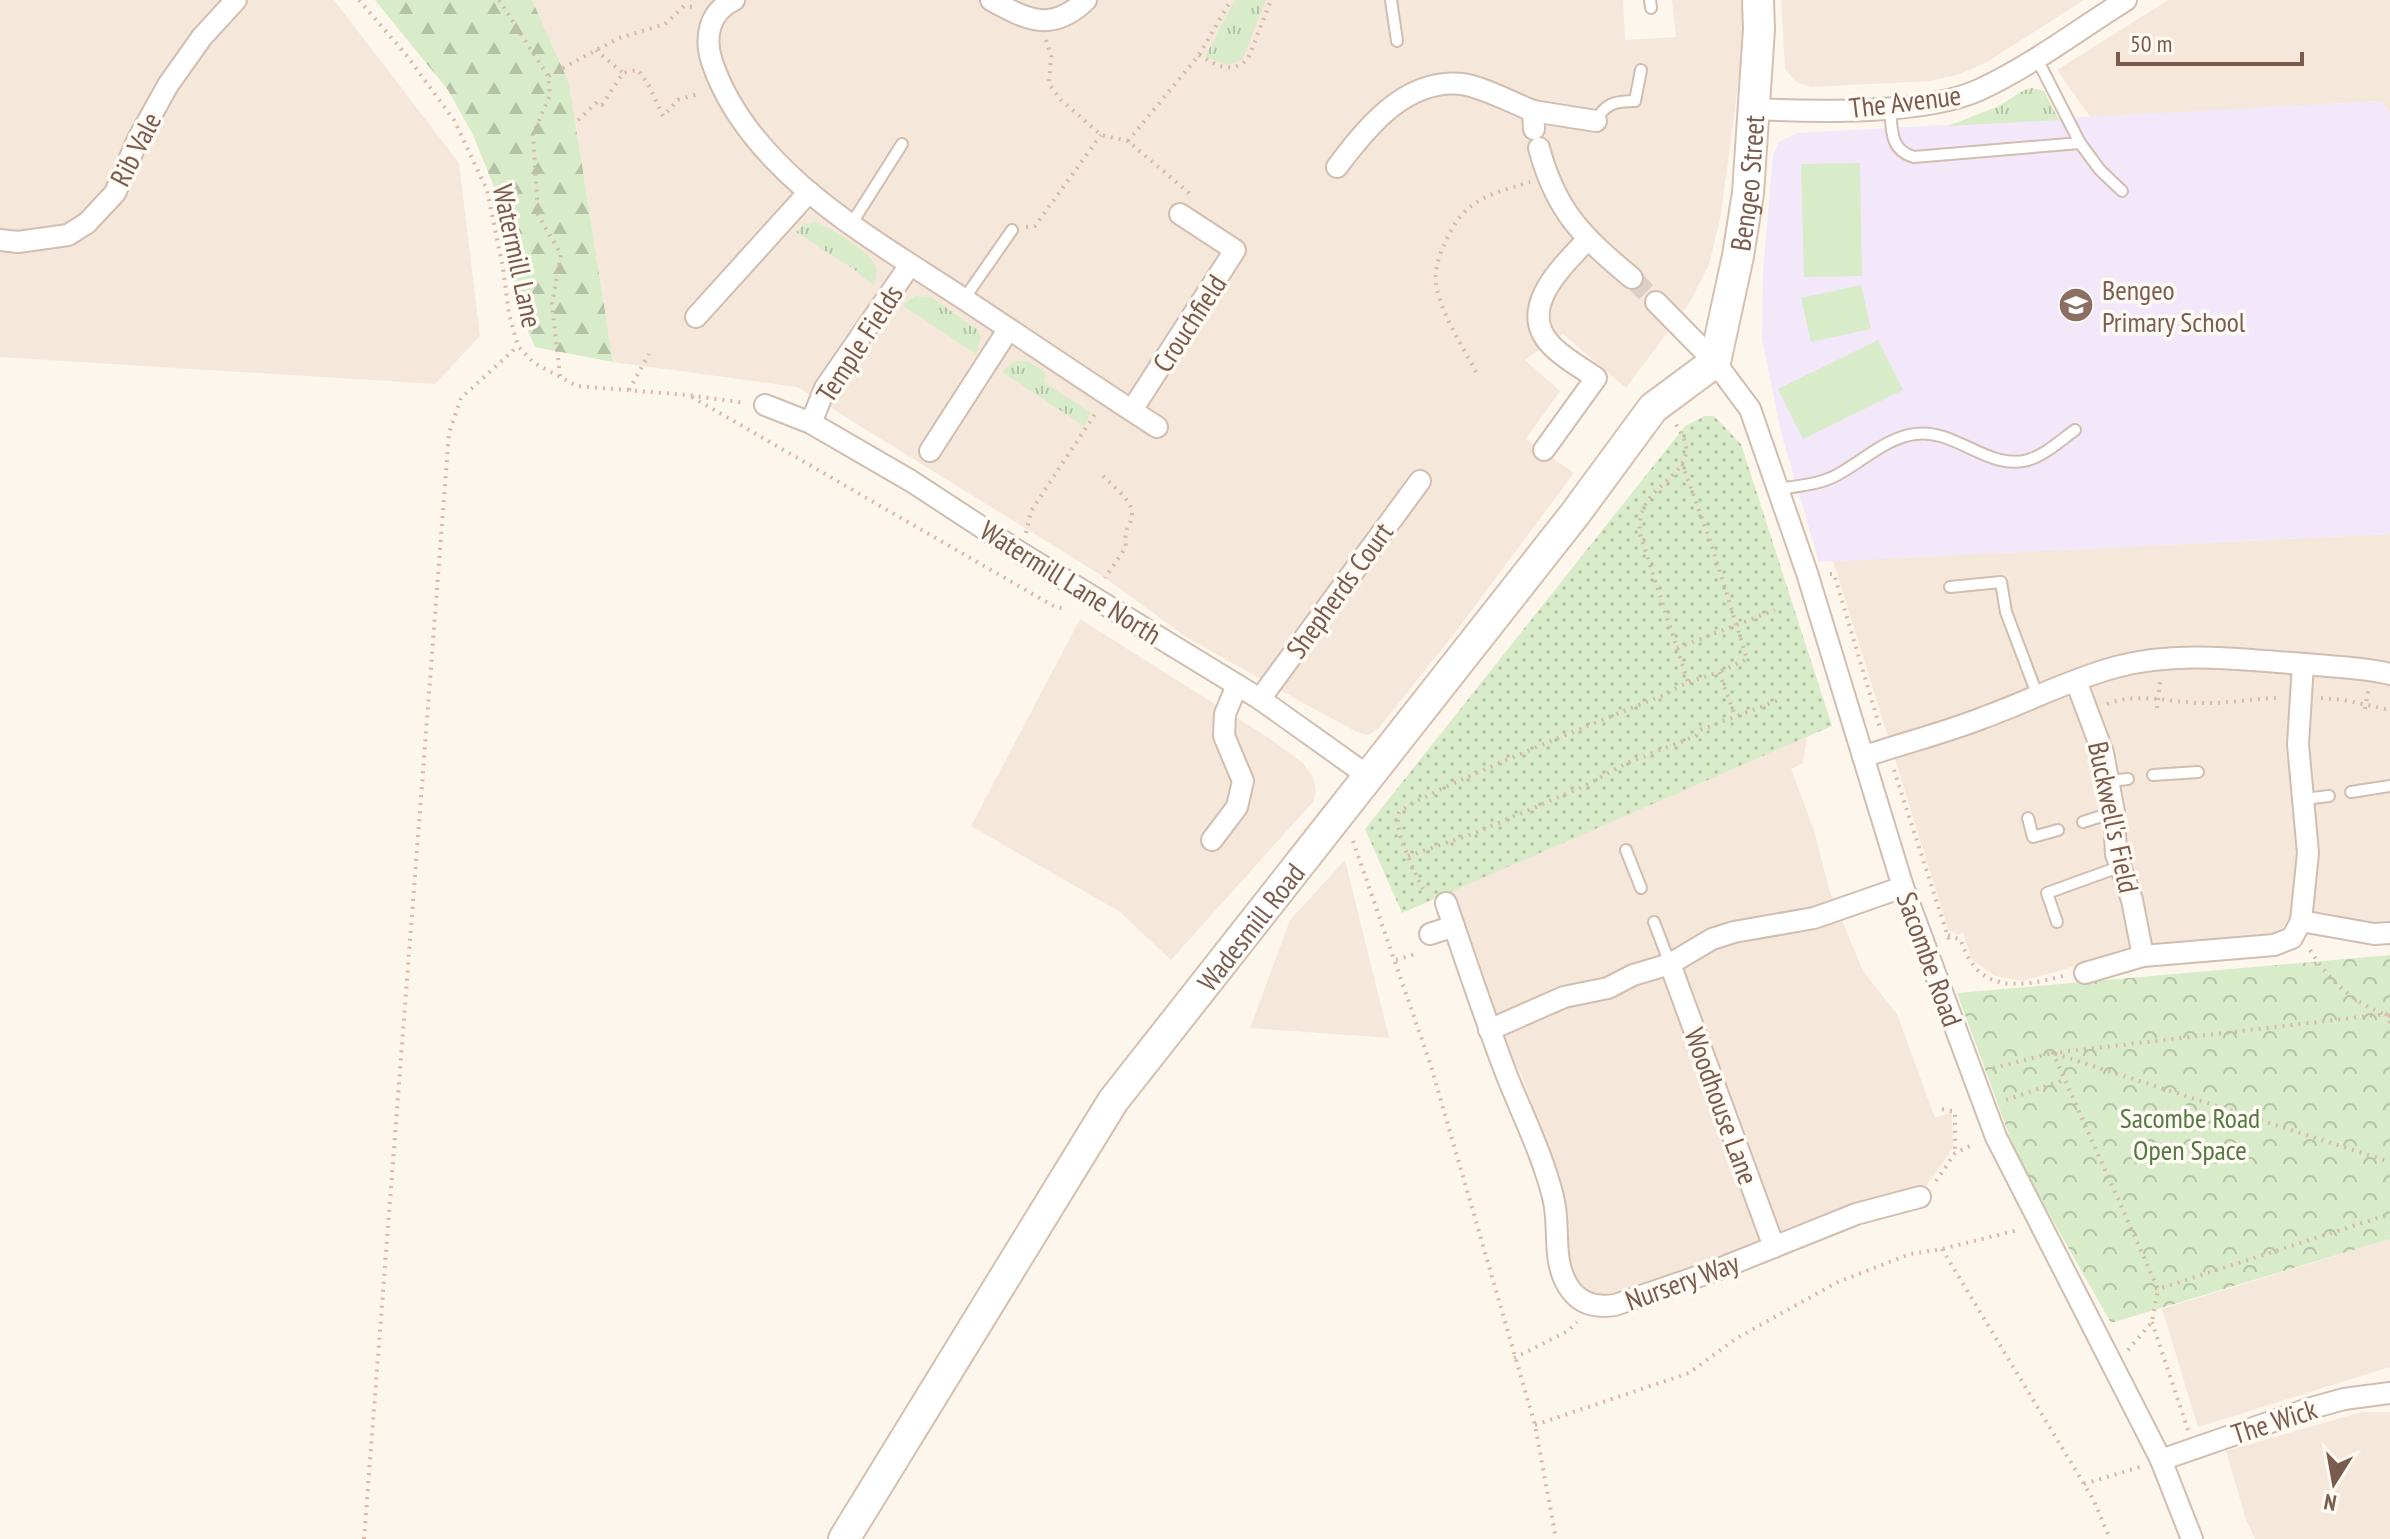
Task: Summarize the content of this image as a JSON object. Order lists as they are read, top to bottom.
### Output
{
  "streets": {
    "main road": ["Bengeo Street", "Wadesmill Road"],
    "street": [
      "The Avenue",
      "Rib Vale",
      "Crouchfield",
      "Temple Fields",
      "Watermill Lane North",
      "Shepherds Court",
      "Buckwell's Field",
      "Sacombe Road",
      "Woodhouse Lane",
      "Nursery Way",
      "The Wick"
    ],
    "path": ["Watermill Lane"]
  },
  "crossings": [
    ["The Avenue", "Bengeo Street"],
    ["Bengeo Street", "Wadesmill Road"],
    ["Bengeo Street", "Sacombe Road"],
    ["Watermill Lane", "Watermill Lane North"],
    ["Crouchfield", "Temple Fields"],
    ["Temple Fields", "Watermill Lane North"],
    ["Watermill Lane North", "Shepherds Court"],
    ["Watermill Lane North", "Wadesmill Road"],
    ["Wadesmill Road", "Sacombe Road"],
    ["Sacombe Road", "The Wick"],
    ["Woodhouse Lane", "Nursery Way"]
  ],
  "parks": ["Sacombe Road Open Space"],
  "places": {
    "school or university": ["Bengeo Primary School"]
  },
  "scale_bar": "50 m",
  "north": "bottom"
}
